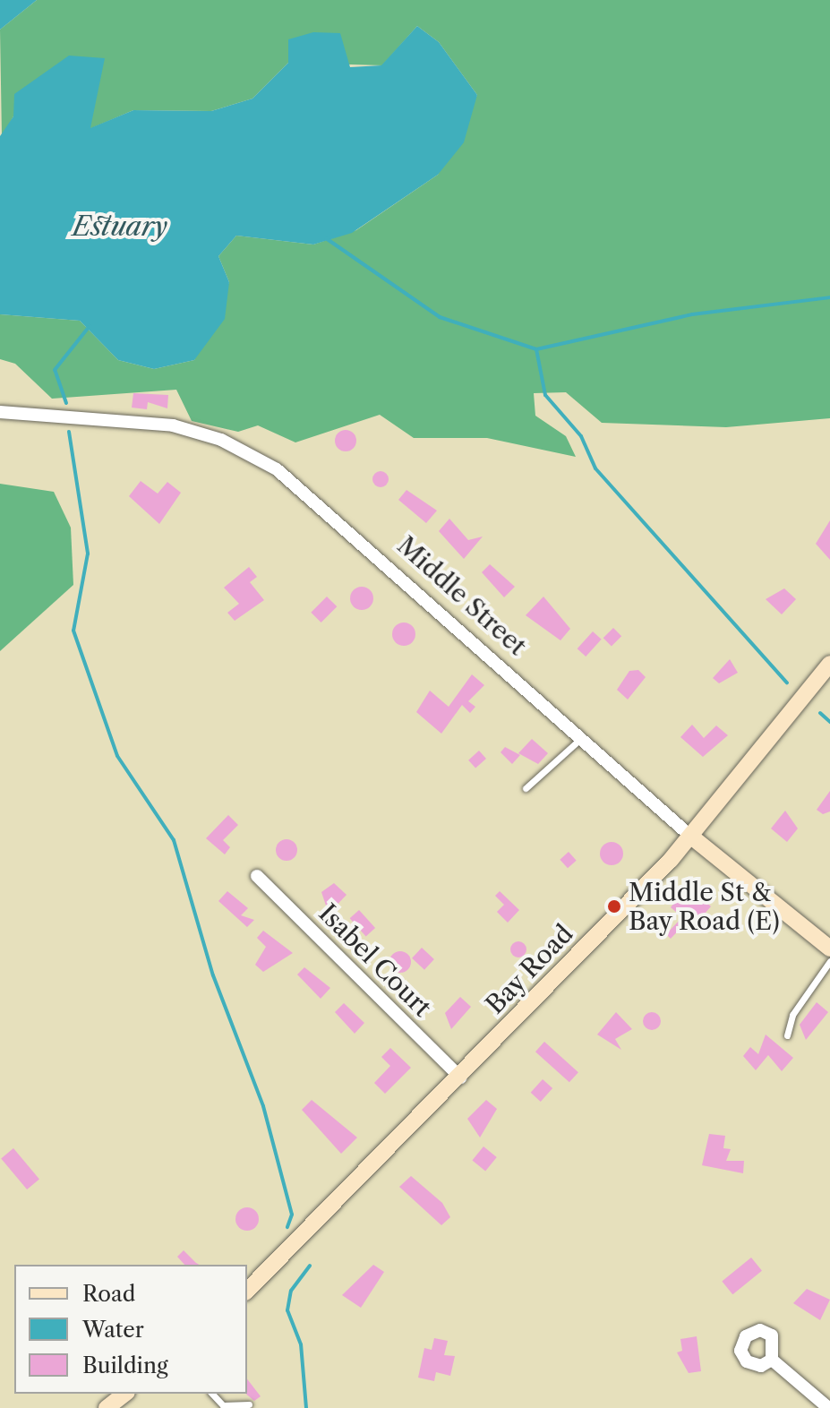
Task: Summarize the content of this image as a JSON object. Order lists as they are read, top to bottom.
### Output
{
  "streets": {
    "main road": ["Middle Street", "Bay Road"],
    "street": ["Isabel Court"]
  },
  "crossings": [
    ["Middle Street", "Bay Road"],
    ["Isabel Court", "Bay Road"]
  ],
  "water": ["Estuary"],
  "places": ["Middle St & Bay Road (E)"],
  "legend": ["Road", "Water", "Building"]
}
